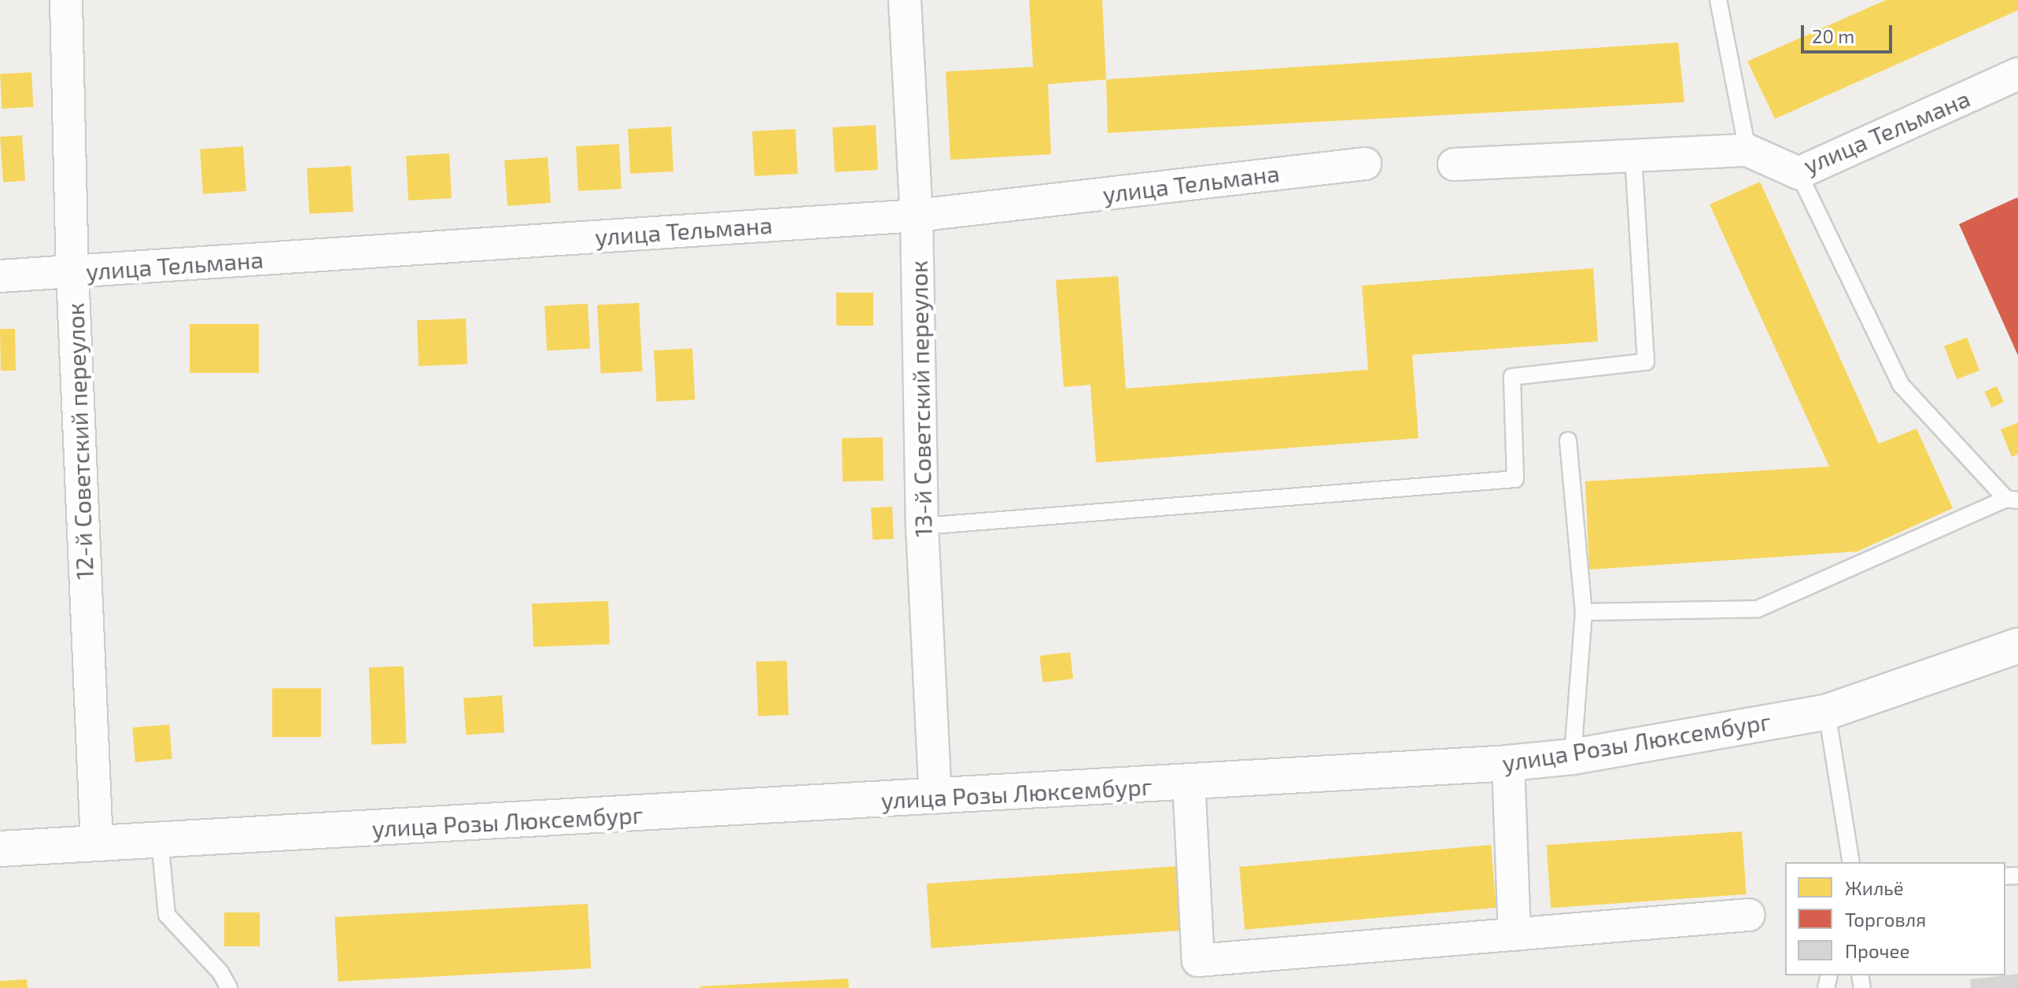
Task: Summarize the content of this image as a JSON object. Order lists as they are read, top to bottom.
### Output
{
  "streets": {
    "main road": ["улица Розы Люксембург"],
    "street": ["улица Тельмана", "13-й Советский переулок", "12-й Советский переулок"]
  },
  "crossings": [
    ["улица Тельмана", "13-й Советский переулок"],
    ["улица Тельмана", "12-й Советский переулок"],
    ["13-й Советский переулок", "улица Розы Люксембург"],
    ["12-й Советский переулок", "улица Розы Люксембург"]
  ],
  "legend": ["Жильё", "Торговля", "Прочее"],
  "scale_bar": "20 m"
}
